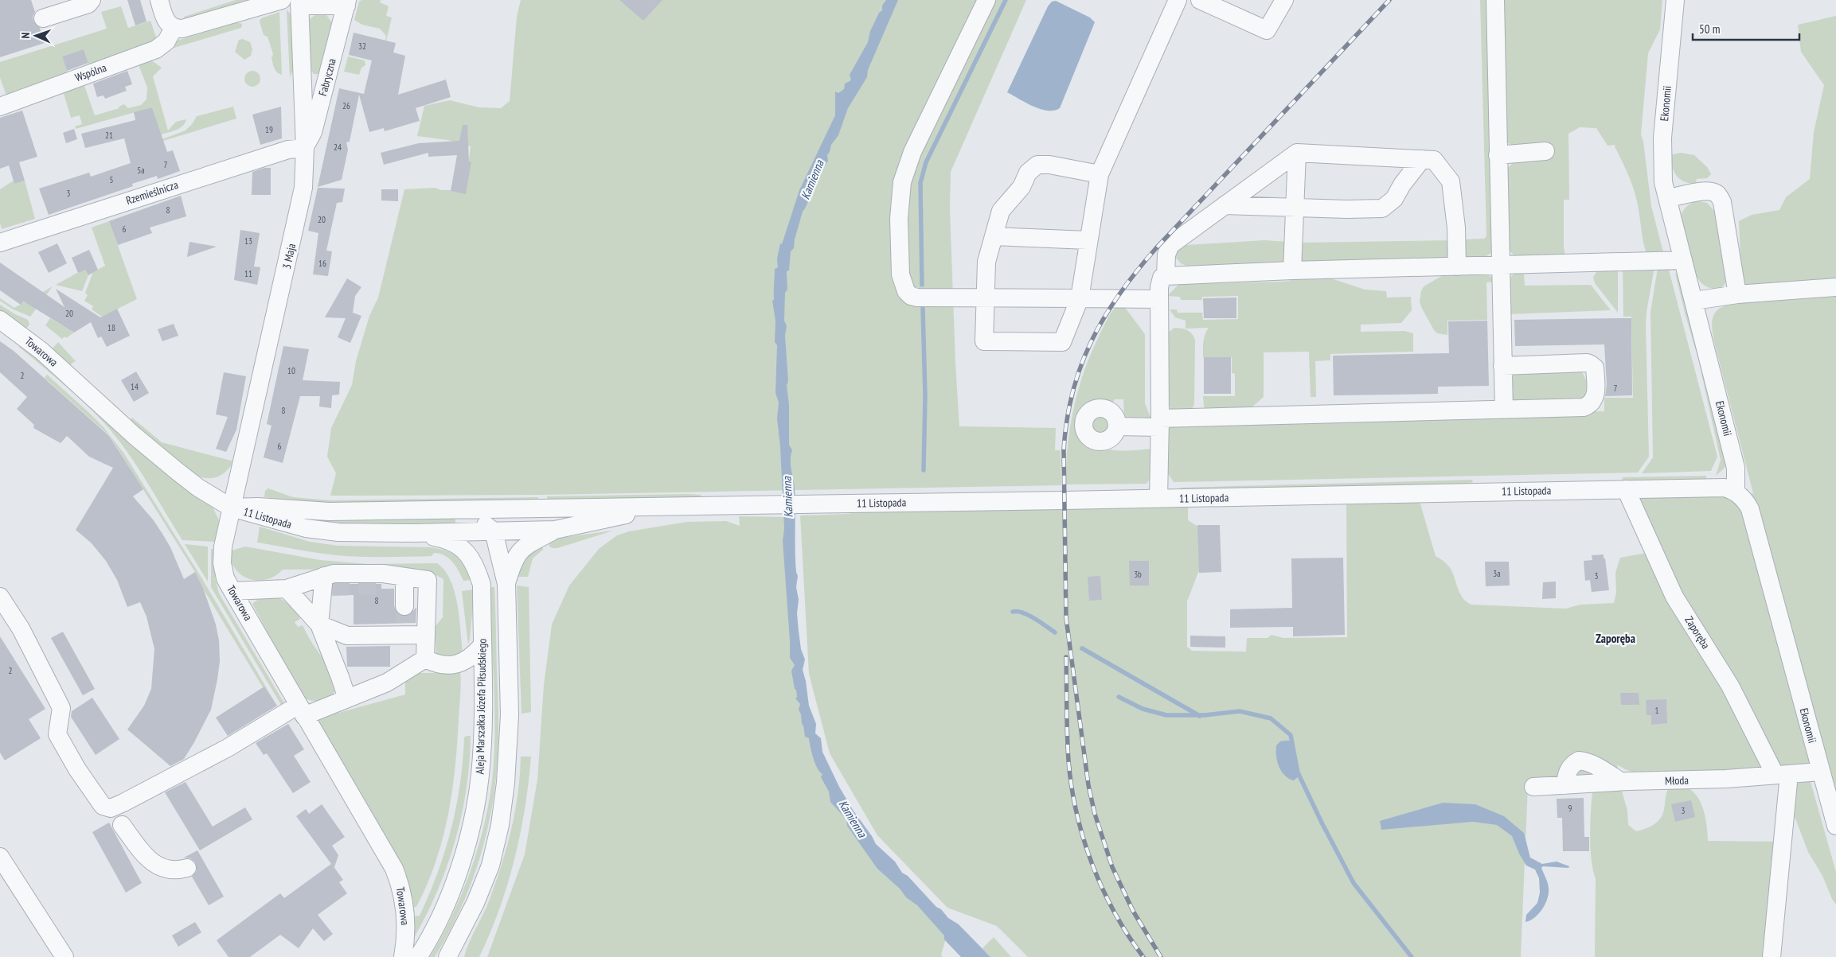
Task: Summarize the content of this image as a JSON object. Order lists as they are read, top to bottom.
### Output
{
  "streets": {
    "street": [
      "Wspólna",
      "Fabryczna",
      "Ekonomii",
      "Rzemieślnicza",
      "3 Maja",
      "Towarowa",
      "11 Listopada",
      "Zaporęba",
      "Aleja Marszałka Józefa Piłsudskiego",
      "Młoda"
    ]
  },
  "crossings": [
    ["Fabryczna", "Rzemieślnicza"],
    ["Fabryczna", "3 Maja"],
    ["Ekonomii", "11 Listopada"],
    ["Ekonomii", "Młoda"],
    ["Rzemieślnicza", "3 Maja"],
    ["3 Maja", "Towarowa"],
    ["3 Maja", "11 Listopada"],
    ["Towarowa", "11 Listopada"],
    ["11 Listopada", "Zaporęba"],
    ["11 Listopada", "Aleja Marszałka Józefa Piłsudskiego"],
    ["Zaporęba", "Młoda"]
  ],
  "districts": ["Zaporęba"],
  "water": ["Kamienna"],
  "house_numbers": [
    "32",
    "26",
    "19",
    "21",
    "24",
    "7",
    "5a",
    "5",
    "3",
    "8",
    "20",
    "6",
    "13",
    "16",
    "11",
    "20",
    "18",
    "10",
    "2",
    "14",
    "7",
    "8",
    "6",
    "3a",
    "3b",
    "3",
    "8",
    "2",
    "1",
    "9",
    "3"
  ],
  "scale_bar": "50 m",
  "north": "left"
}
